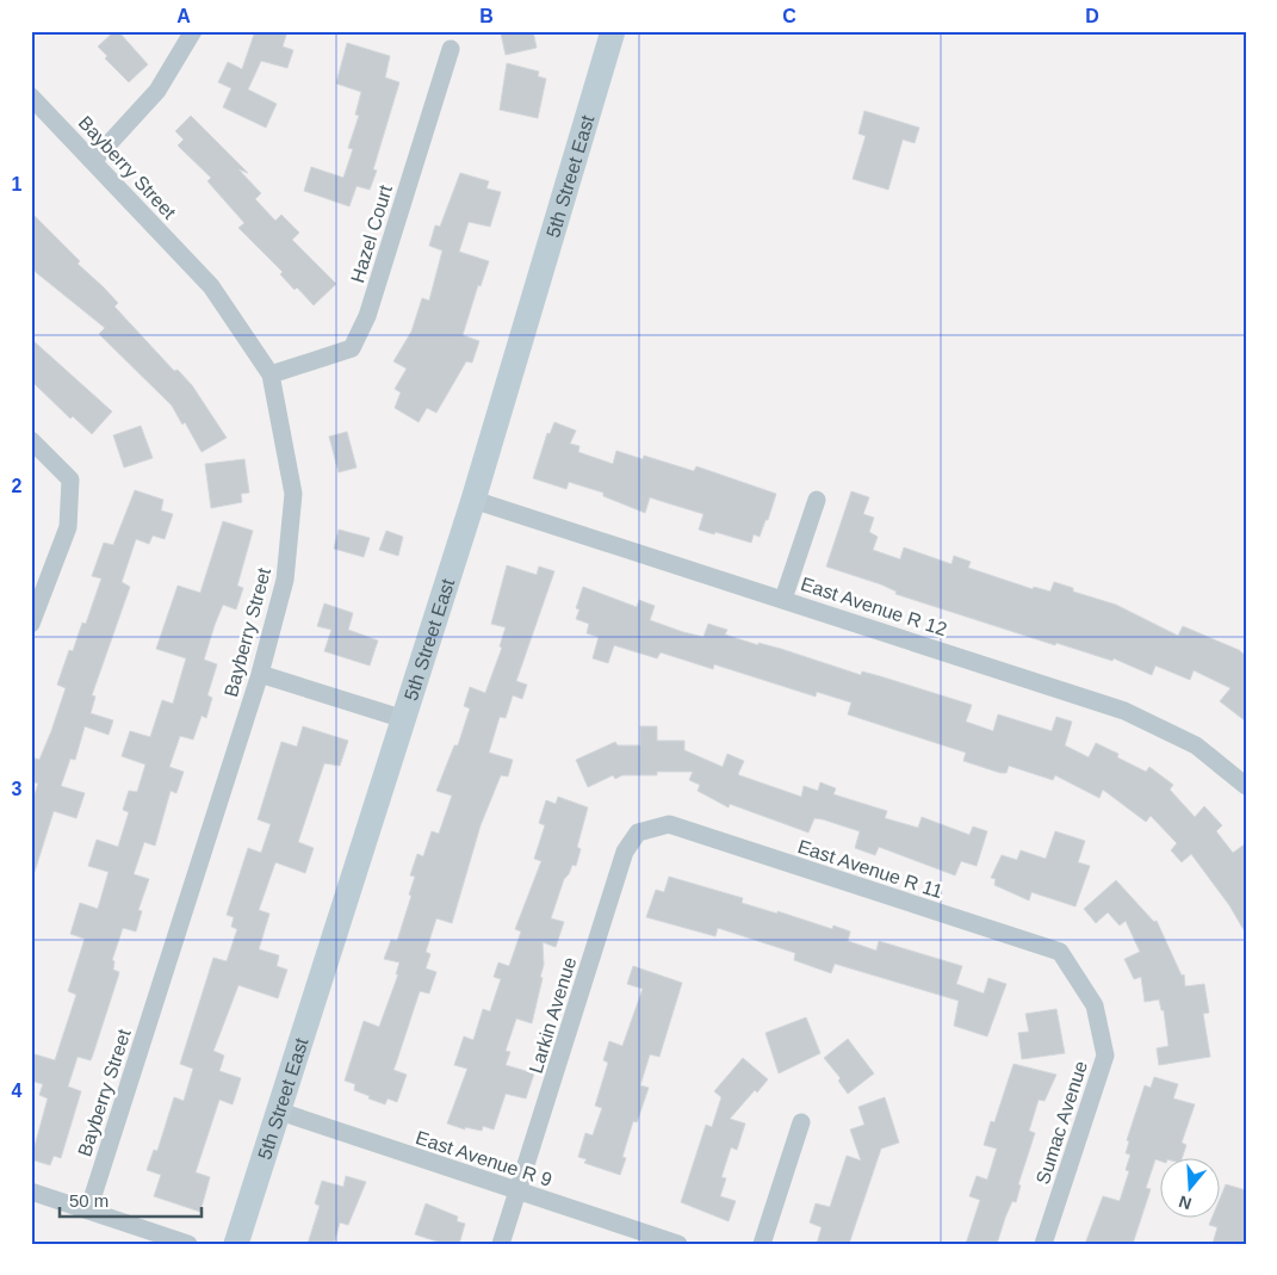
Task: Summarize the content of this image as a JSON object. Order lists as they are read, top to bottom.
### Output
{
  "streets": {
    "street": [
      "Bayberry Street",
      "5th Street East",
      "Hazel Court",
      "East Avenue R 12",
      "East Avenue R 11",
      "Larkin Avenue",
      "Sumac Avenue",
      "East Avenue R 9"
    ]
  },
  "crossings": [
    ["Bayberry Street", "Hazel Court"],
    ["5th Street East", "East Avenue R 12"],
    ["5th Street East", "East Avenue R 9"],
    ["East Avenue R 11", "Larkin Avenue"],
    ["East Avenue R 11", "Sumac Avenue"],
    ["Larkin Avenue", "East Avenue R 9"]
  ],
  "scale_bar": "50 m",
  "north": "bottom",
  "grid": {
    "columns": [
      "A",
      "B",
      "C",
      "D"
    ],
    "rows": [
      "1",
      "2",
      "3",
      "4"
    ]
  }
}
